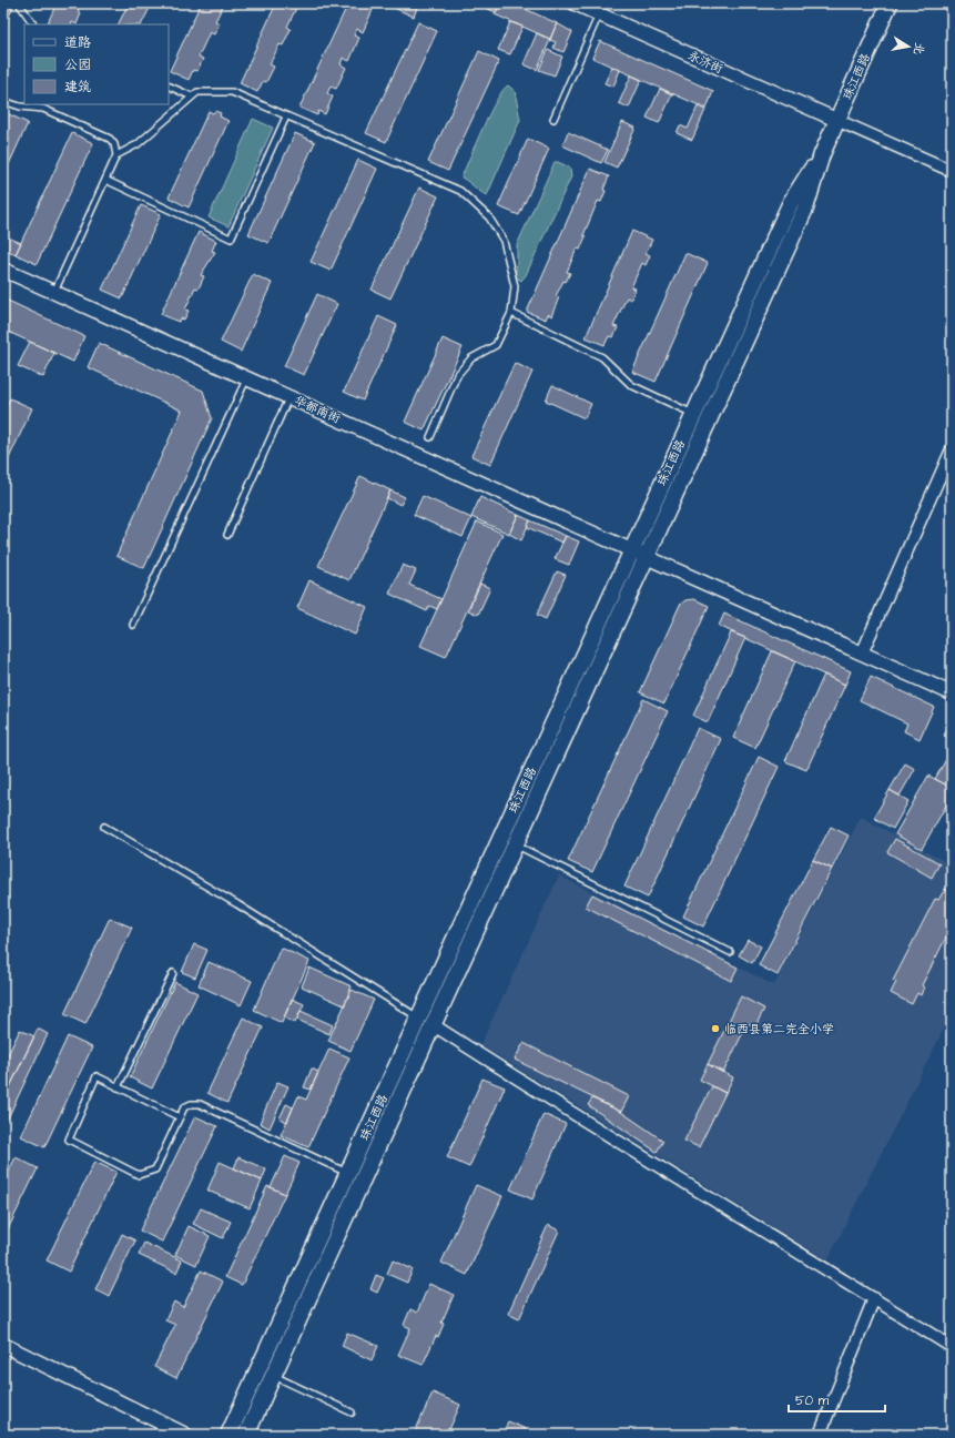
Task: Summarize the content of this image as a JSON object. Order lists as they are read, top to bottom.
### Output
{
  "streets": {
    "main road": ["珠江西路"],
    "street": ["永济街", "华都南街"]
  },
  "crossings": [
    ["永济街", "珠江西路"],
    ["珠江西路", "华都南街"]
  ],
  "places": ["临西县第二完全小学"],
  "legend": ["道路", "公园", "建筑"],
  "scale_bar": "50 m",
  "north": "right"
}
